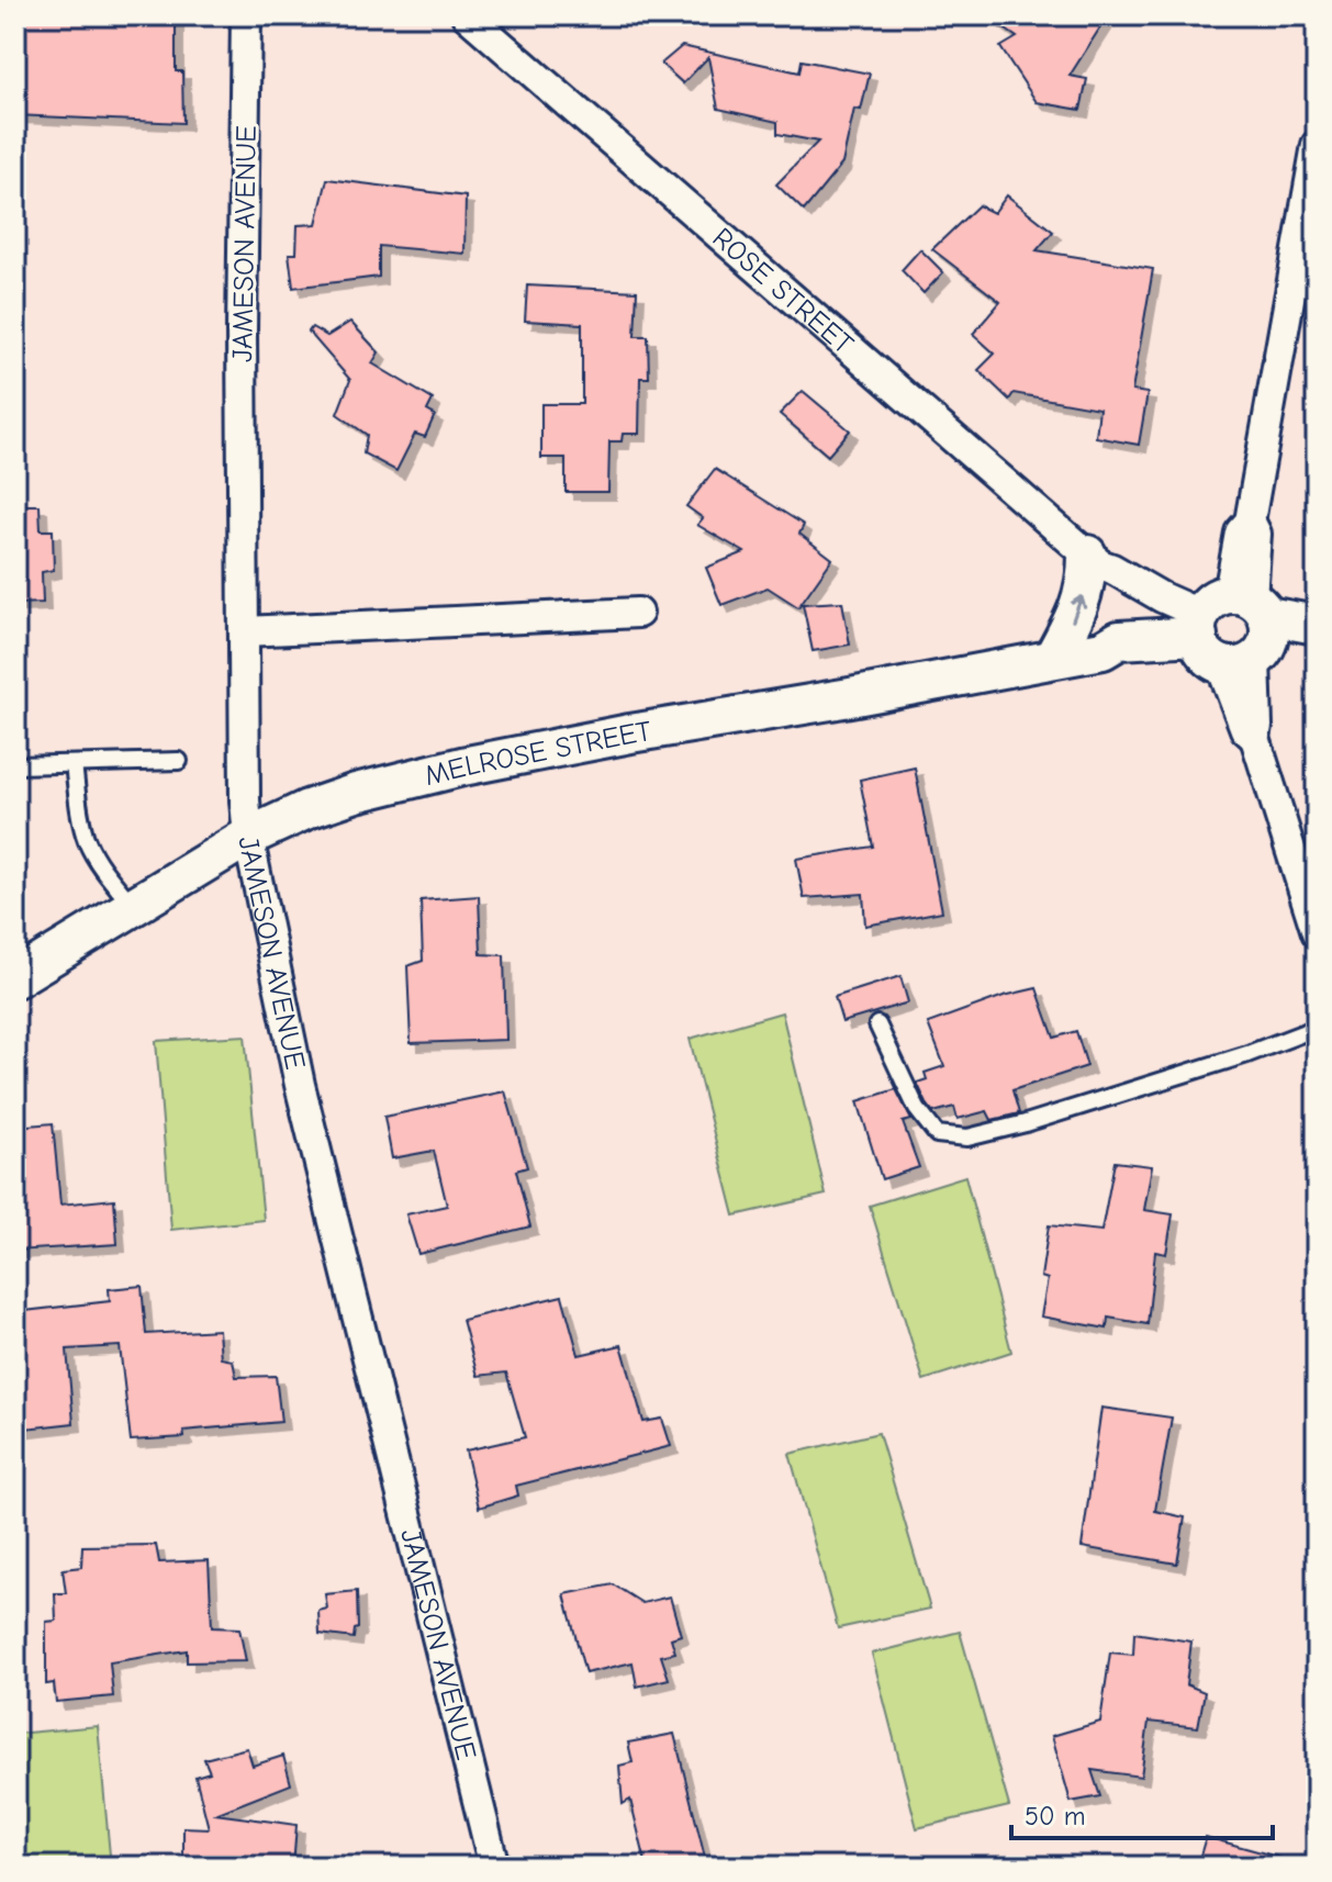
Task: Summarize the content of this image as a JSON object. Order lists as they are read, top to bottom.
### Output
{
  "streets": {
    "street": ["JAMESON AVENUE", "ROSE STREET", "MELROSE STREET"]
  },
  "crossings": [
    ["JAMESON AVENUE", "MELROSE STREET"],
    ["ROSE STREET", "MELROSE STREET"]
  ],
  "scale_bar": "50 m"
}
